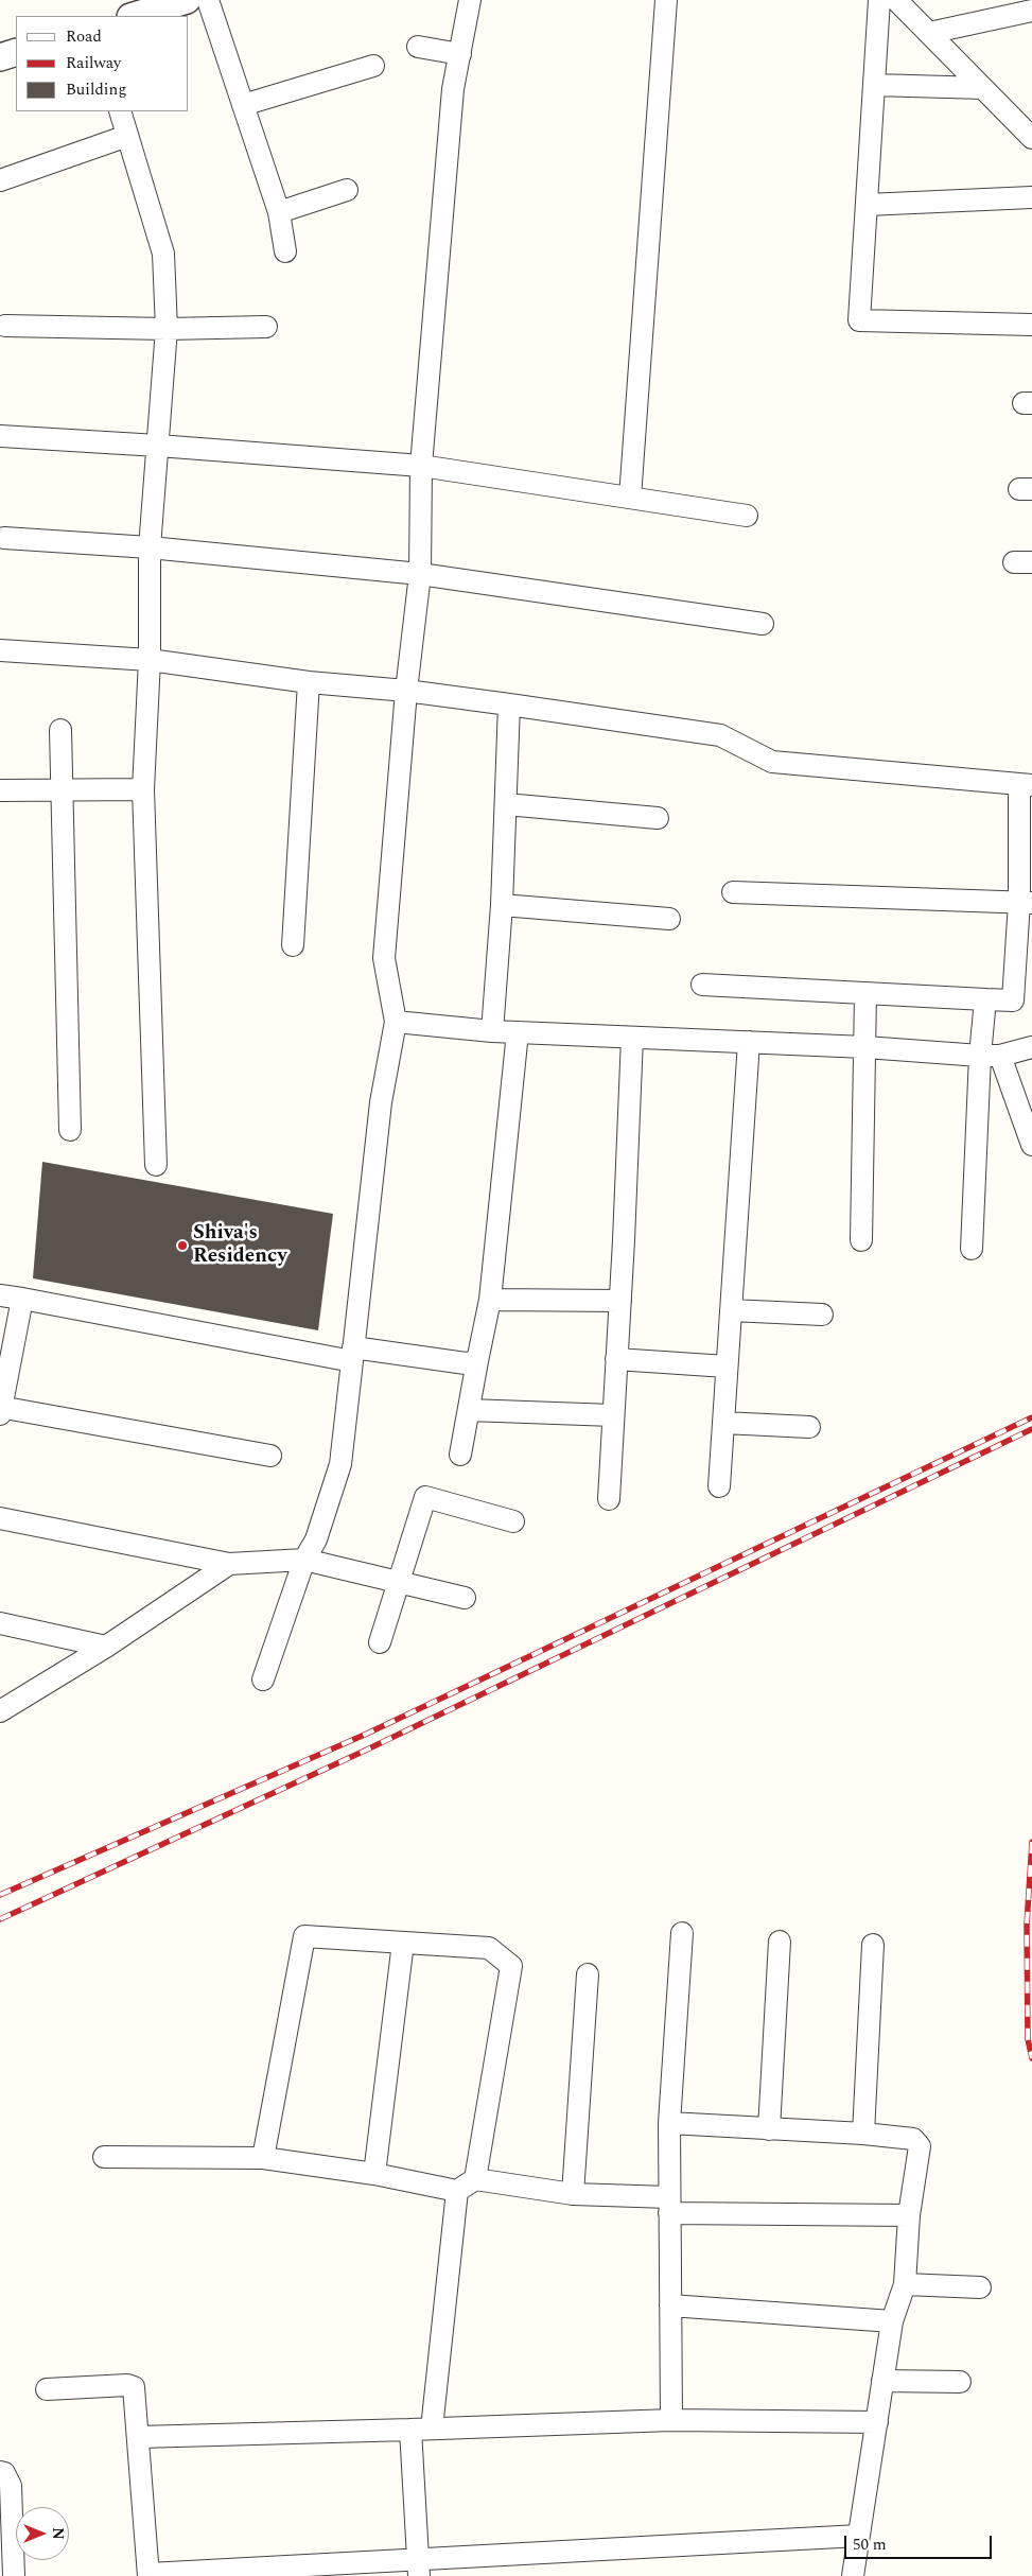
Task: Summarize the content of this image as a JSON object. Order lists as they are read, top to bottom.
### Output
{
  "places": ["Shiva's Residency"],
  "legend": ["Road", "Railway", "Building"],
  "scale_bar": "50 m",
  "north": "right"
}
